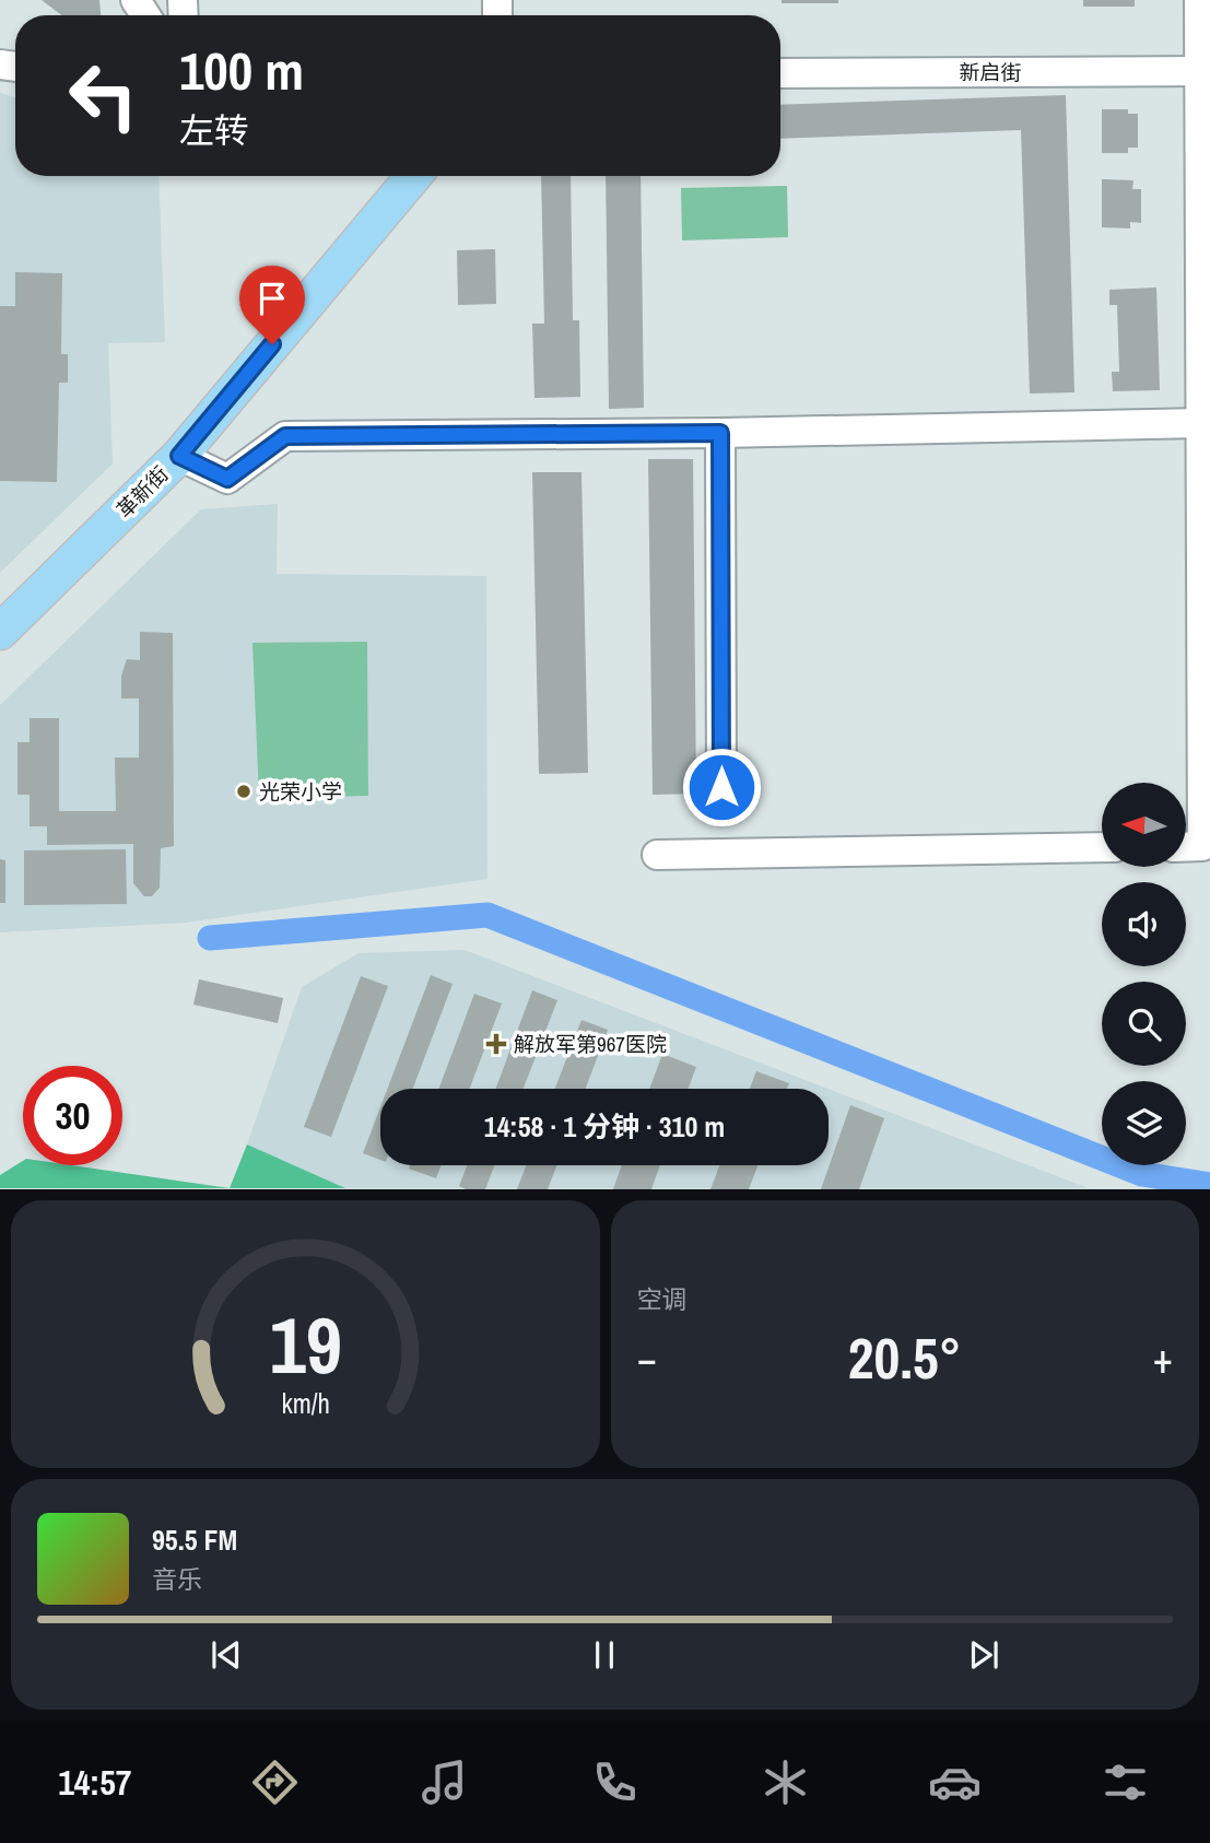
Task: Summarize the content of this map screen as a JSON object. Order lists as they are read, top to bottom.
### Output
{
  "streets": {
    "main road": ["革新街"],
    "street": ["新启街"]
  },
  "places": {
    "other": ["光荣小学"],
    "health": ["解放军第967医院"]
  },
  "north": "left",
  "page": {
    "turn": ["100 m", "左转"],
    "limit": "30",
    "trip": "14:58 · 1 分钟 · 310 m",
    "tile": "空调",
    "heat": ["−", "20.5°", "+"],
    "song": ["95.5 FM", "音乐"],
    "tabs": "14:57",
    "gauge": ["19", "km/h"]
  }
}
